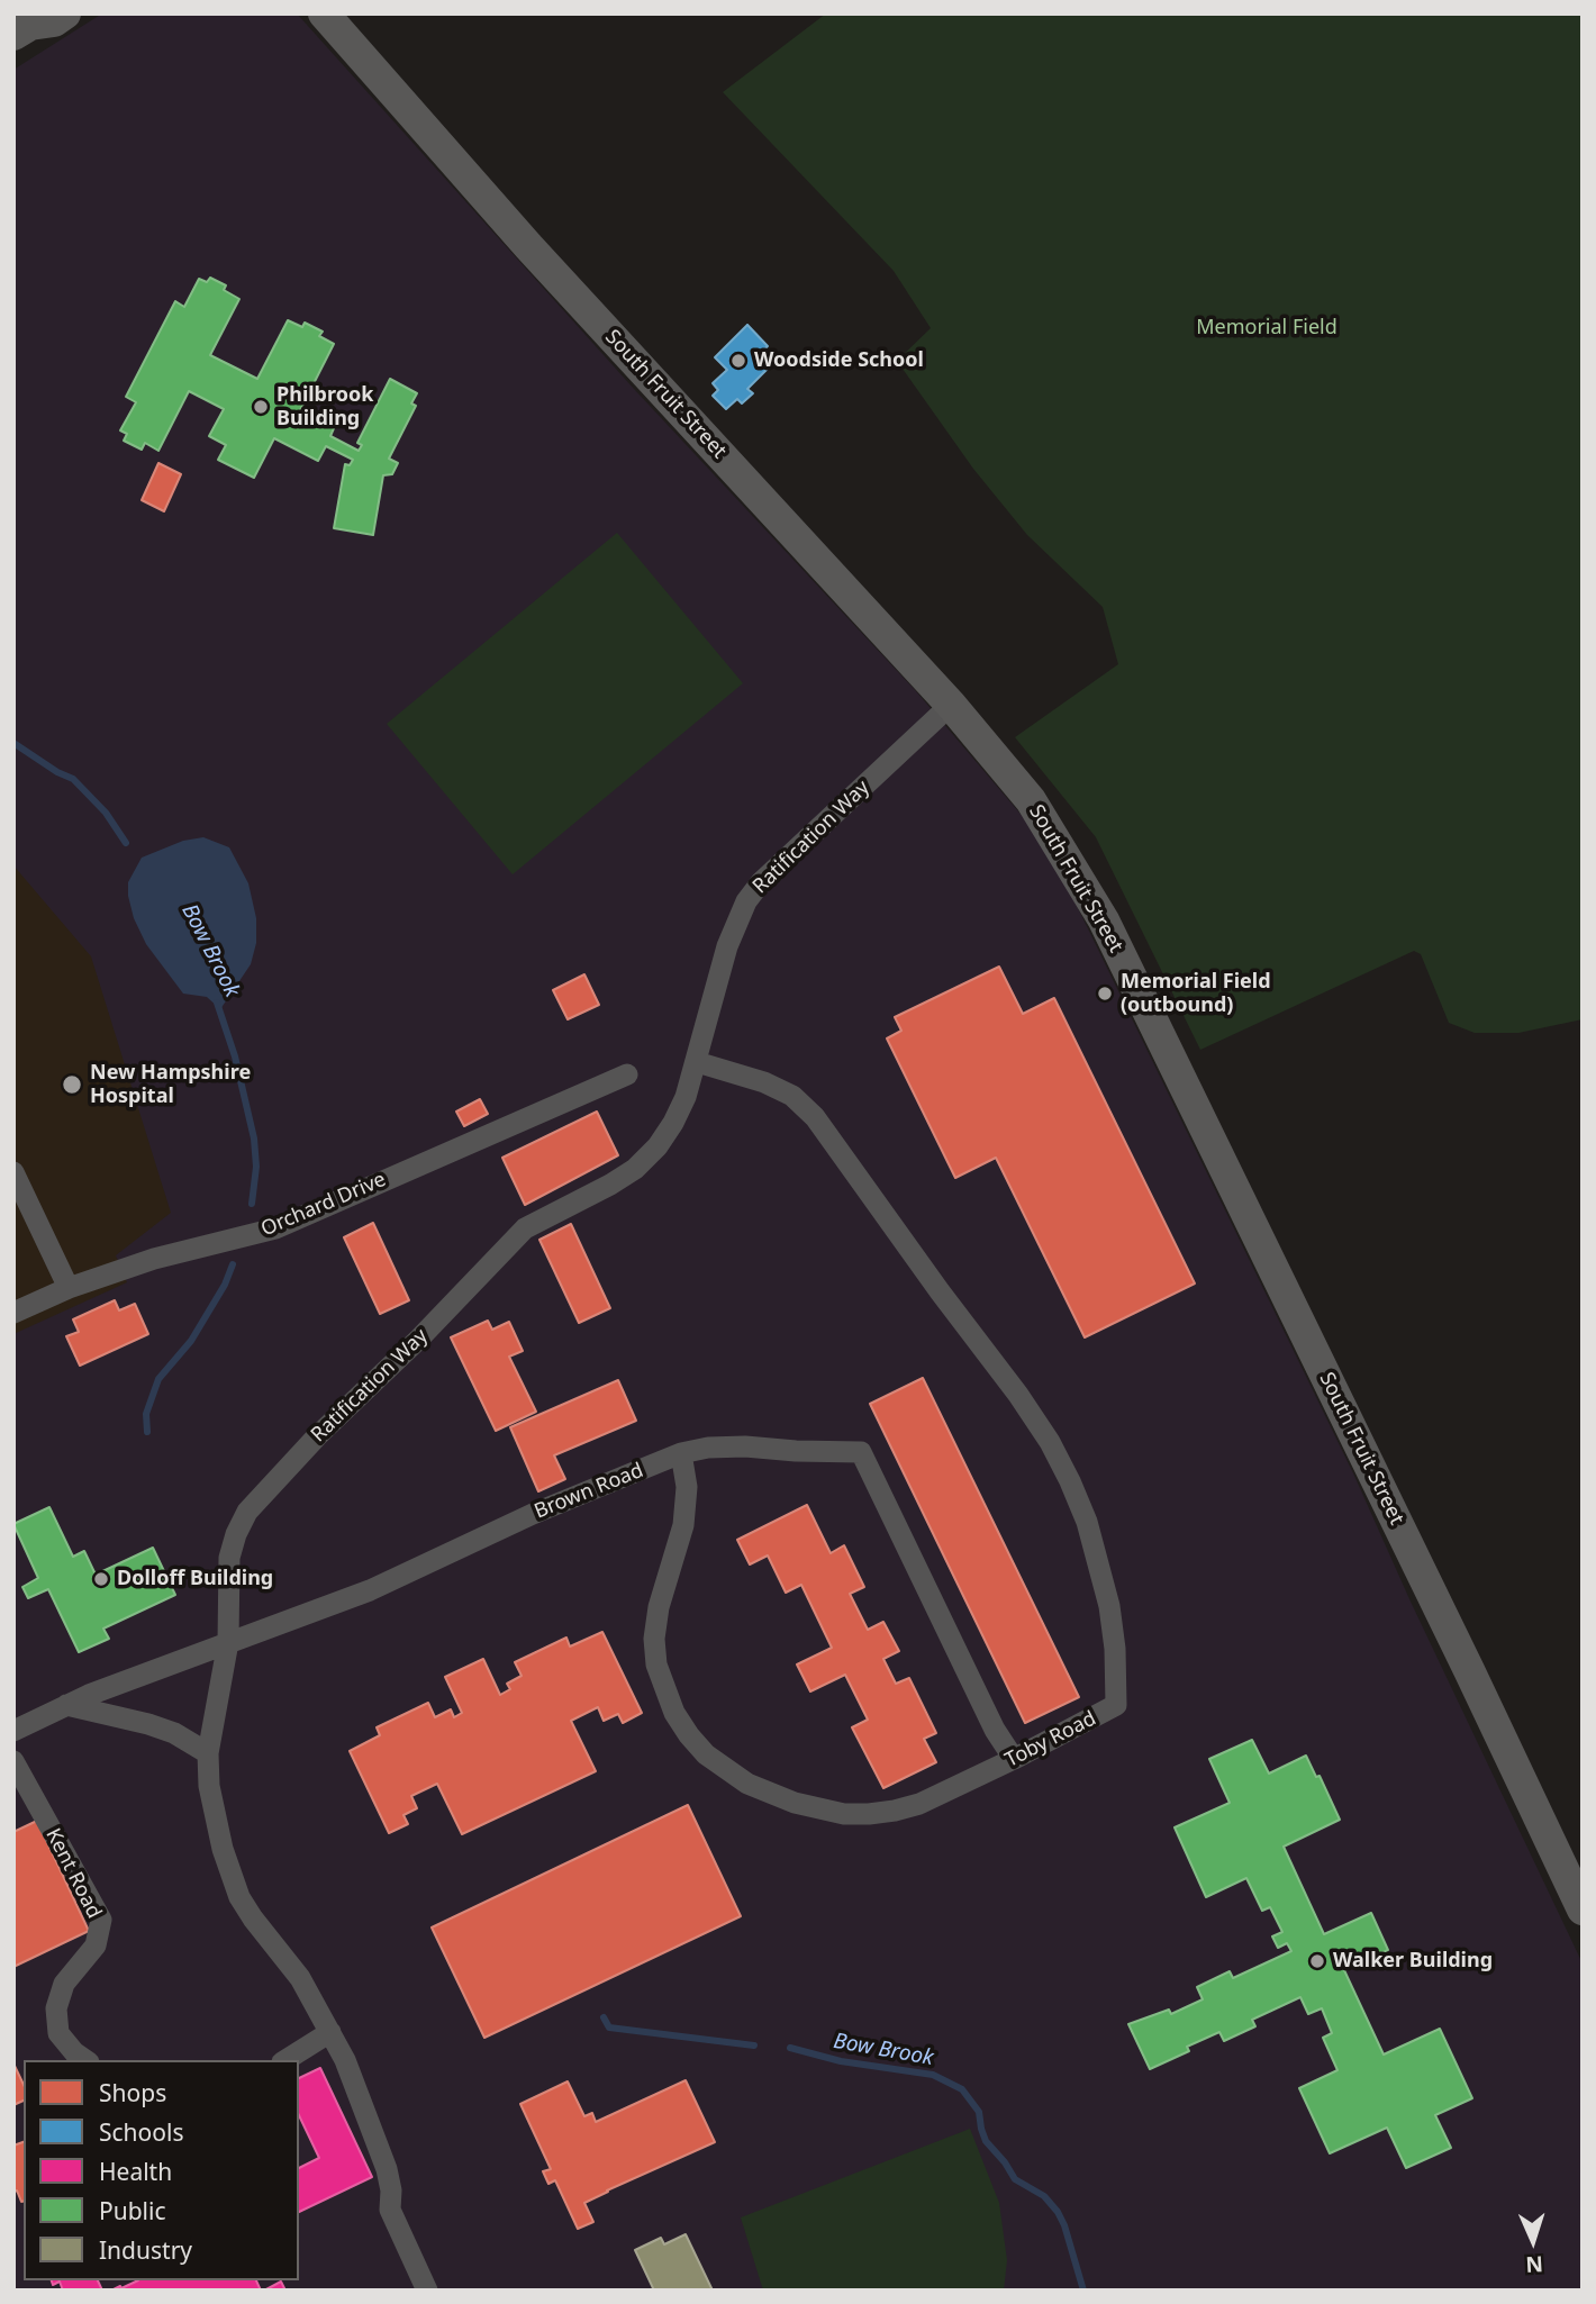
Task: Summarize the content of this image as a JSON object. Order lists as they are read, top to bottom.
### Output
{
  "streets": {
    "street": [
      "South Fruit Street",
      "Ratification Way",
      "Orchard Drive",
      "Brown Road",
      "Toby Road",
      "Kent Road"
    ]
  },
  "crossings": [
    ["South Fruit Street", "Ratification Way"],
    ["Ratification Way", "Brown Road"],
    ["Ratification Way", "Toby Road"],
    ["Brown Road", "Toby Road"]
  ],
  "water": ["Bow Brook"],
  "parks": ["Memorial Field"],
  "places": [
    "Woodside School",
    "Philbrook Building",
    "Memorial Field (outbound)",
    "New Hampshire Hospital",
    "Dolloff Building",
    "Walker Building"
  ],
  "legend": [
    "Shops",
    "Schools",
    "Health",
    "Public",
    "Industry"
  ],
  "north": "bottom"
}
